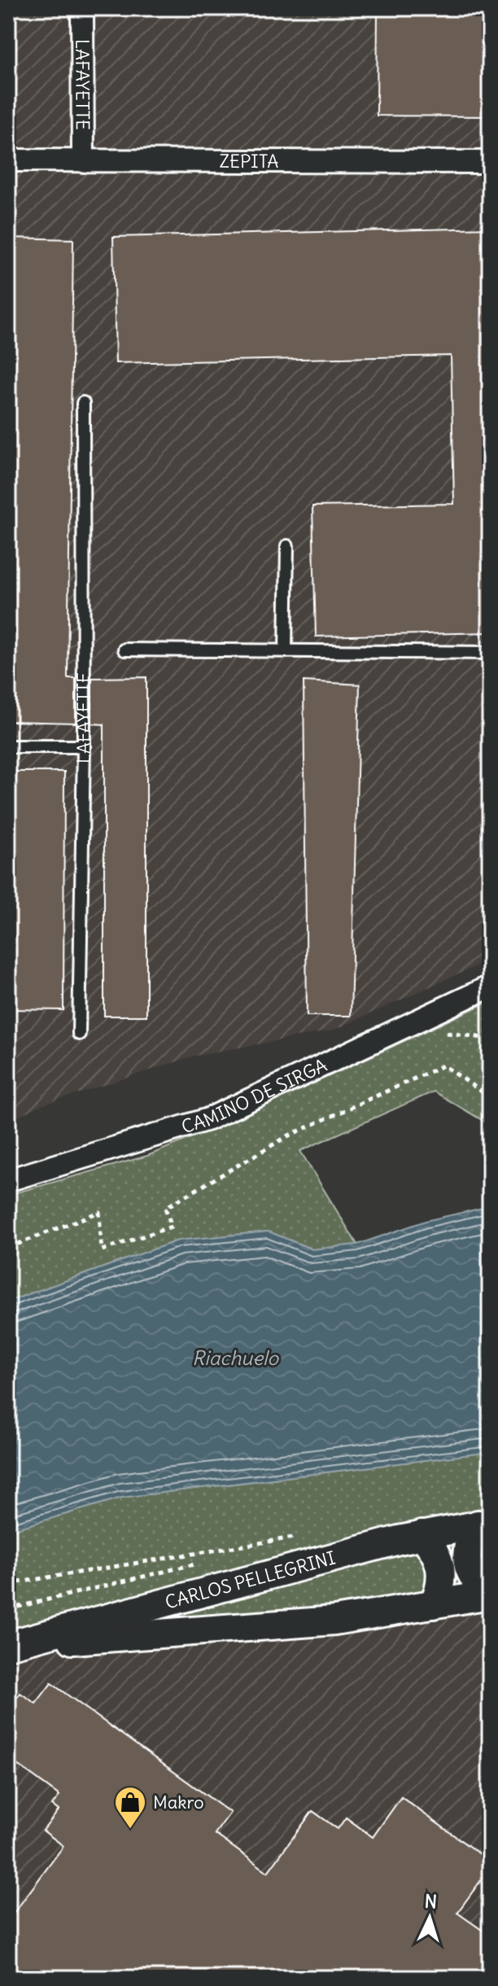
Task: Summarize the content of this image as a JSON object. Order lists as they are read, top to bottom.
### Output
{
  "streets": {
    "street": [
      "LAFAYETTE",
      "ZEPITA",
      "CAMINO DE SIRGA",
      "CARLOS PELLEGRINI"
    ]
  },
  "crossings": [
    ["LAFAYETTE", "ZEPITA"]
  ],
  "water": ["Riachuelo"],
  "places": {
    "shop": ["Makro"]
  },
  "north": "top"
}
